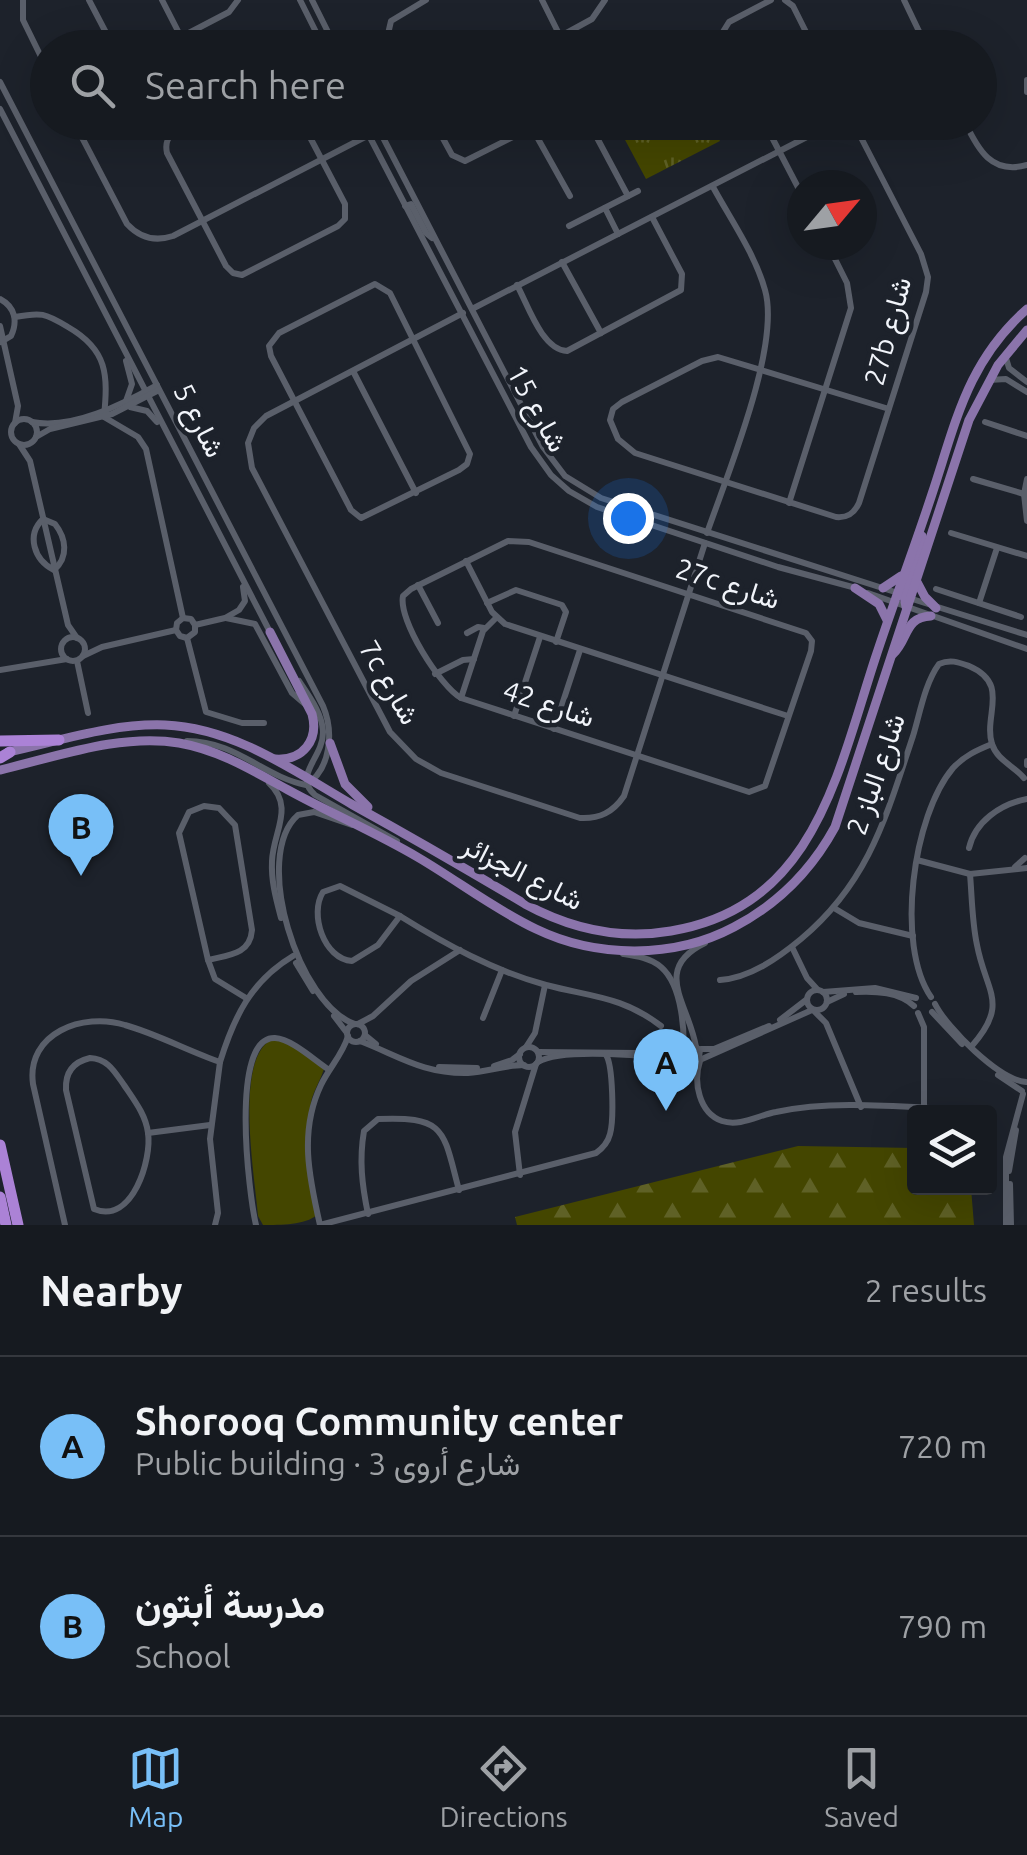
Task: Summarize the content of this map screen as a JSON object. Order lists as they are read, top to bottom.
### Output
{
  "streets": {
    "main road": ["شارع الجزائر"],
    "street": [
      "27b شارع",
      "شارع 15",
      "شارع 5",
      "27c شارع",
      "7c شارع",
      "شارع 42",
      "شارع الباز 2"
    ]
  },
  "crossings": [
    ["شارع 15", "شارع الجزائر"],
    ["شارع 5", "شارع الجزائر"],
    ["27c شارع", "شارع 42"],
    ["7c شارع", "شارع 42"]
  ],
  "north": "top right",
  "page": {
    "search": "Search here",
    "pins": ["B", "A"],
    "heading": ["Nearby", "2 results"],
    "list": [
      {
        "mark": "A",
        "name": "Shorooq Community center",
        "note": "Public building · شارع أروى 3",
        "value": "720 m"
      },
      {
        "mark": "B",
        "name": "مدرسة أبتون",
        "note": "School",
        "value": "790 m"
      }
    ],
    "nav": ["Map", "Directions", "Saved"]
  }
}
